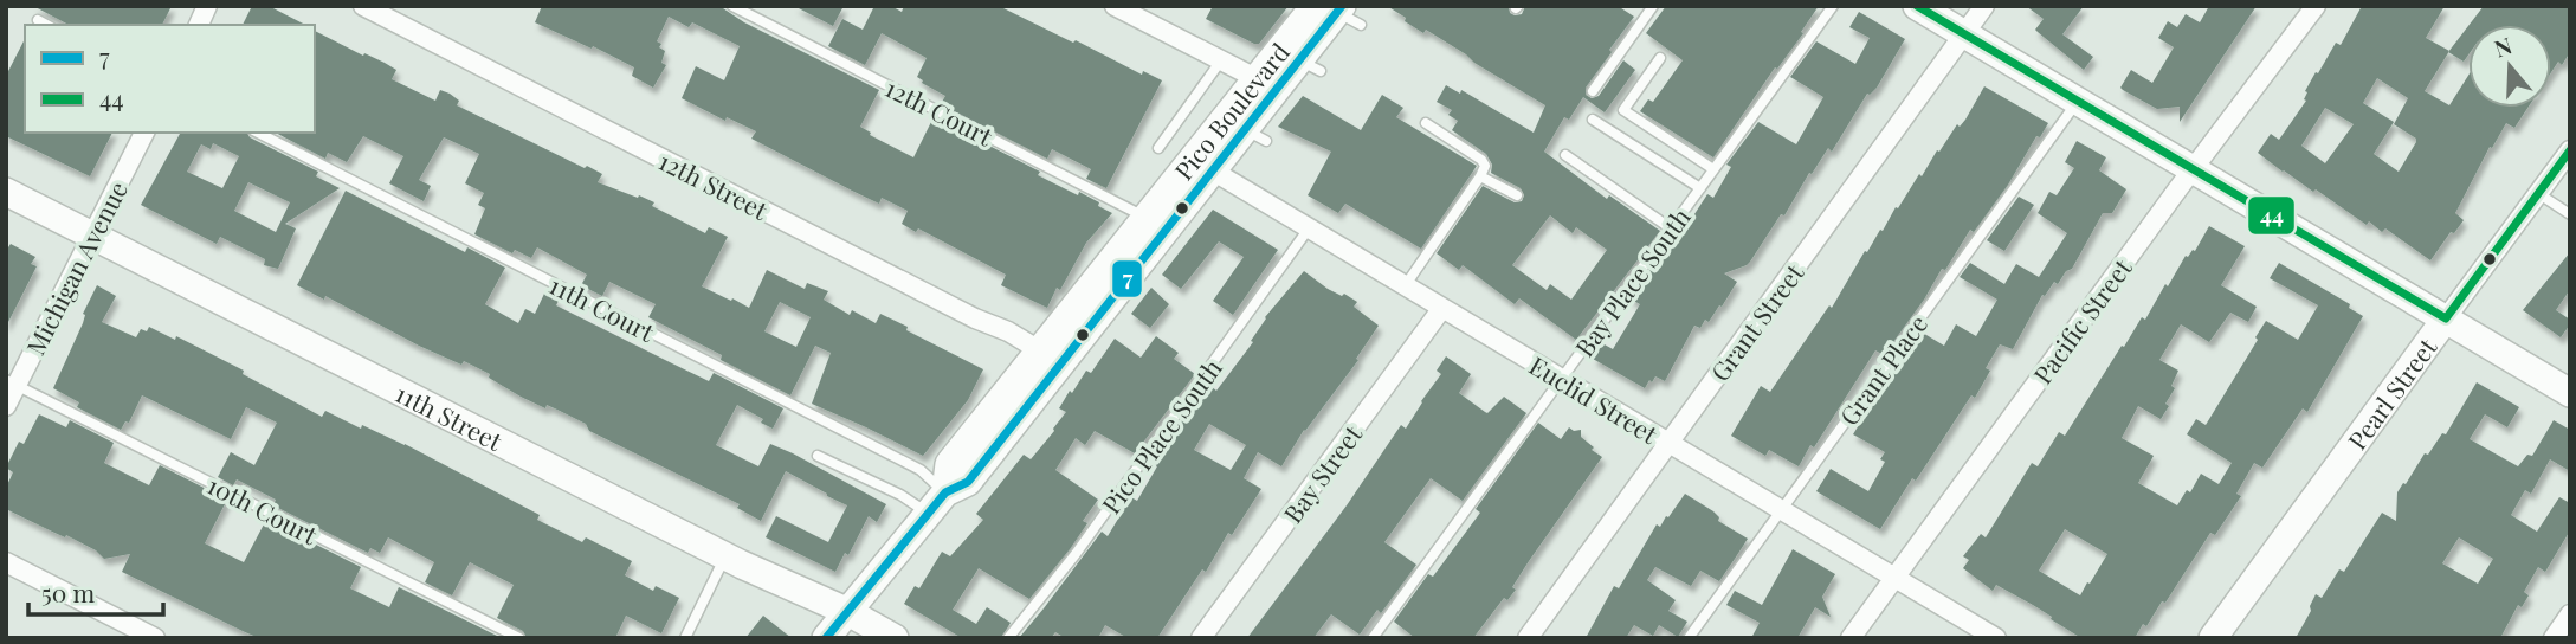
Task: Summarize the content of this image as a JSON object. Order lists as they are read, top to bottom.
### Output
{
  "streets": {
    "street": [
      "Pico Boulevard",
      "12th Street",
      "Michigan Avenue",
      "Pacific Street",
      "Grant Street",
      "Pearl Street",
      "Euclid Street",
      "11th Street",
      "Bay Street"
    ],
    "lane": [
      "12th Court",
      "Bay Place South",
      "11th Court",
      "Grant Place",
      "Pico Place South",
      "10th Court"
    ]
  },
  "crossings": [
    ["Pico Boulevard", "12th Court"],
    ["Pico Boulevard", "12th Street"],
    ["Pico Boulevard", "11th Court"],
    ["Pico Boulevard", "Euclid Street"],
    ["Pico Boulevard", "11th Street"],
    ["Michigan Avenue", "11th Street"],
    ["Michigan Avenue", "10th Court"],
    ["Bay Place South", "Euclid Street"],
    ["Pacific Street", "Euclid Street"],
    ["Grant Street", "Euclid Street"],
    ["Grant Place", "Euclid Street"],
    ["Euclid Street", "Pico Place South"],
    ["Euclid Street", "Bay Street"]
  ],
  "lines": ["transit line 7", "transit line 44"],
  "legend": ["7", "44"],
  "scale_bar": "50 m",
  "north": "top"
}
